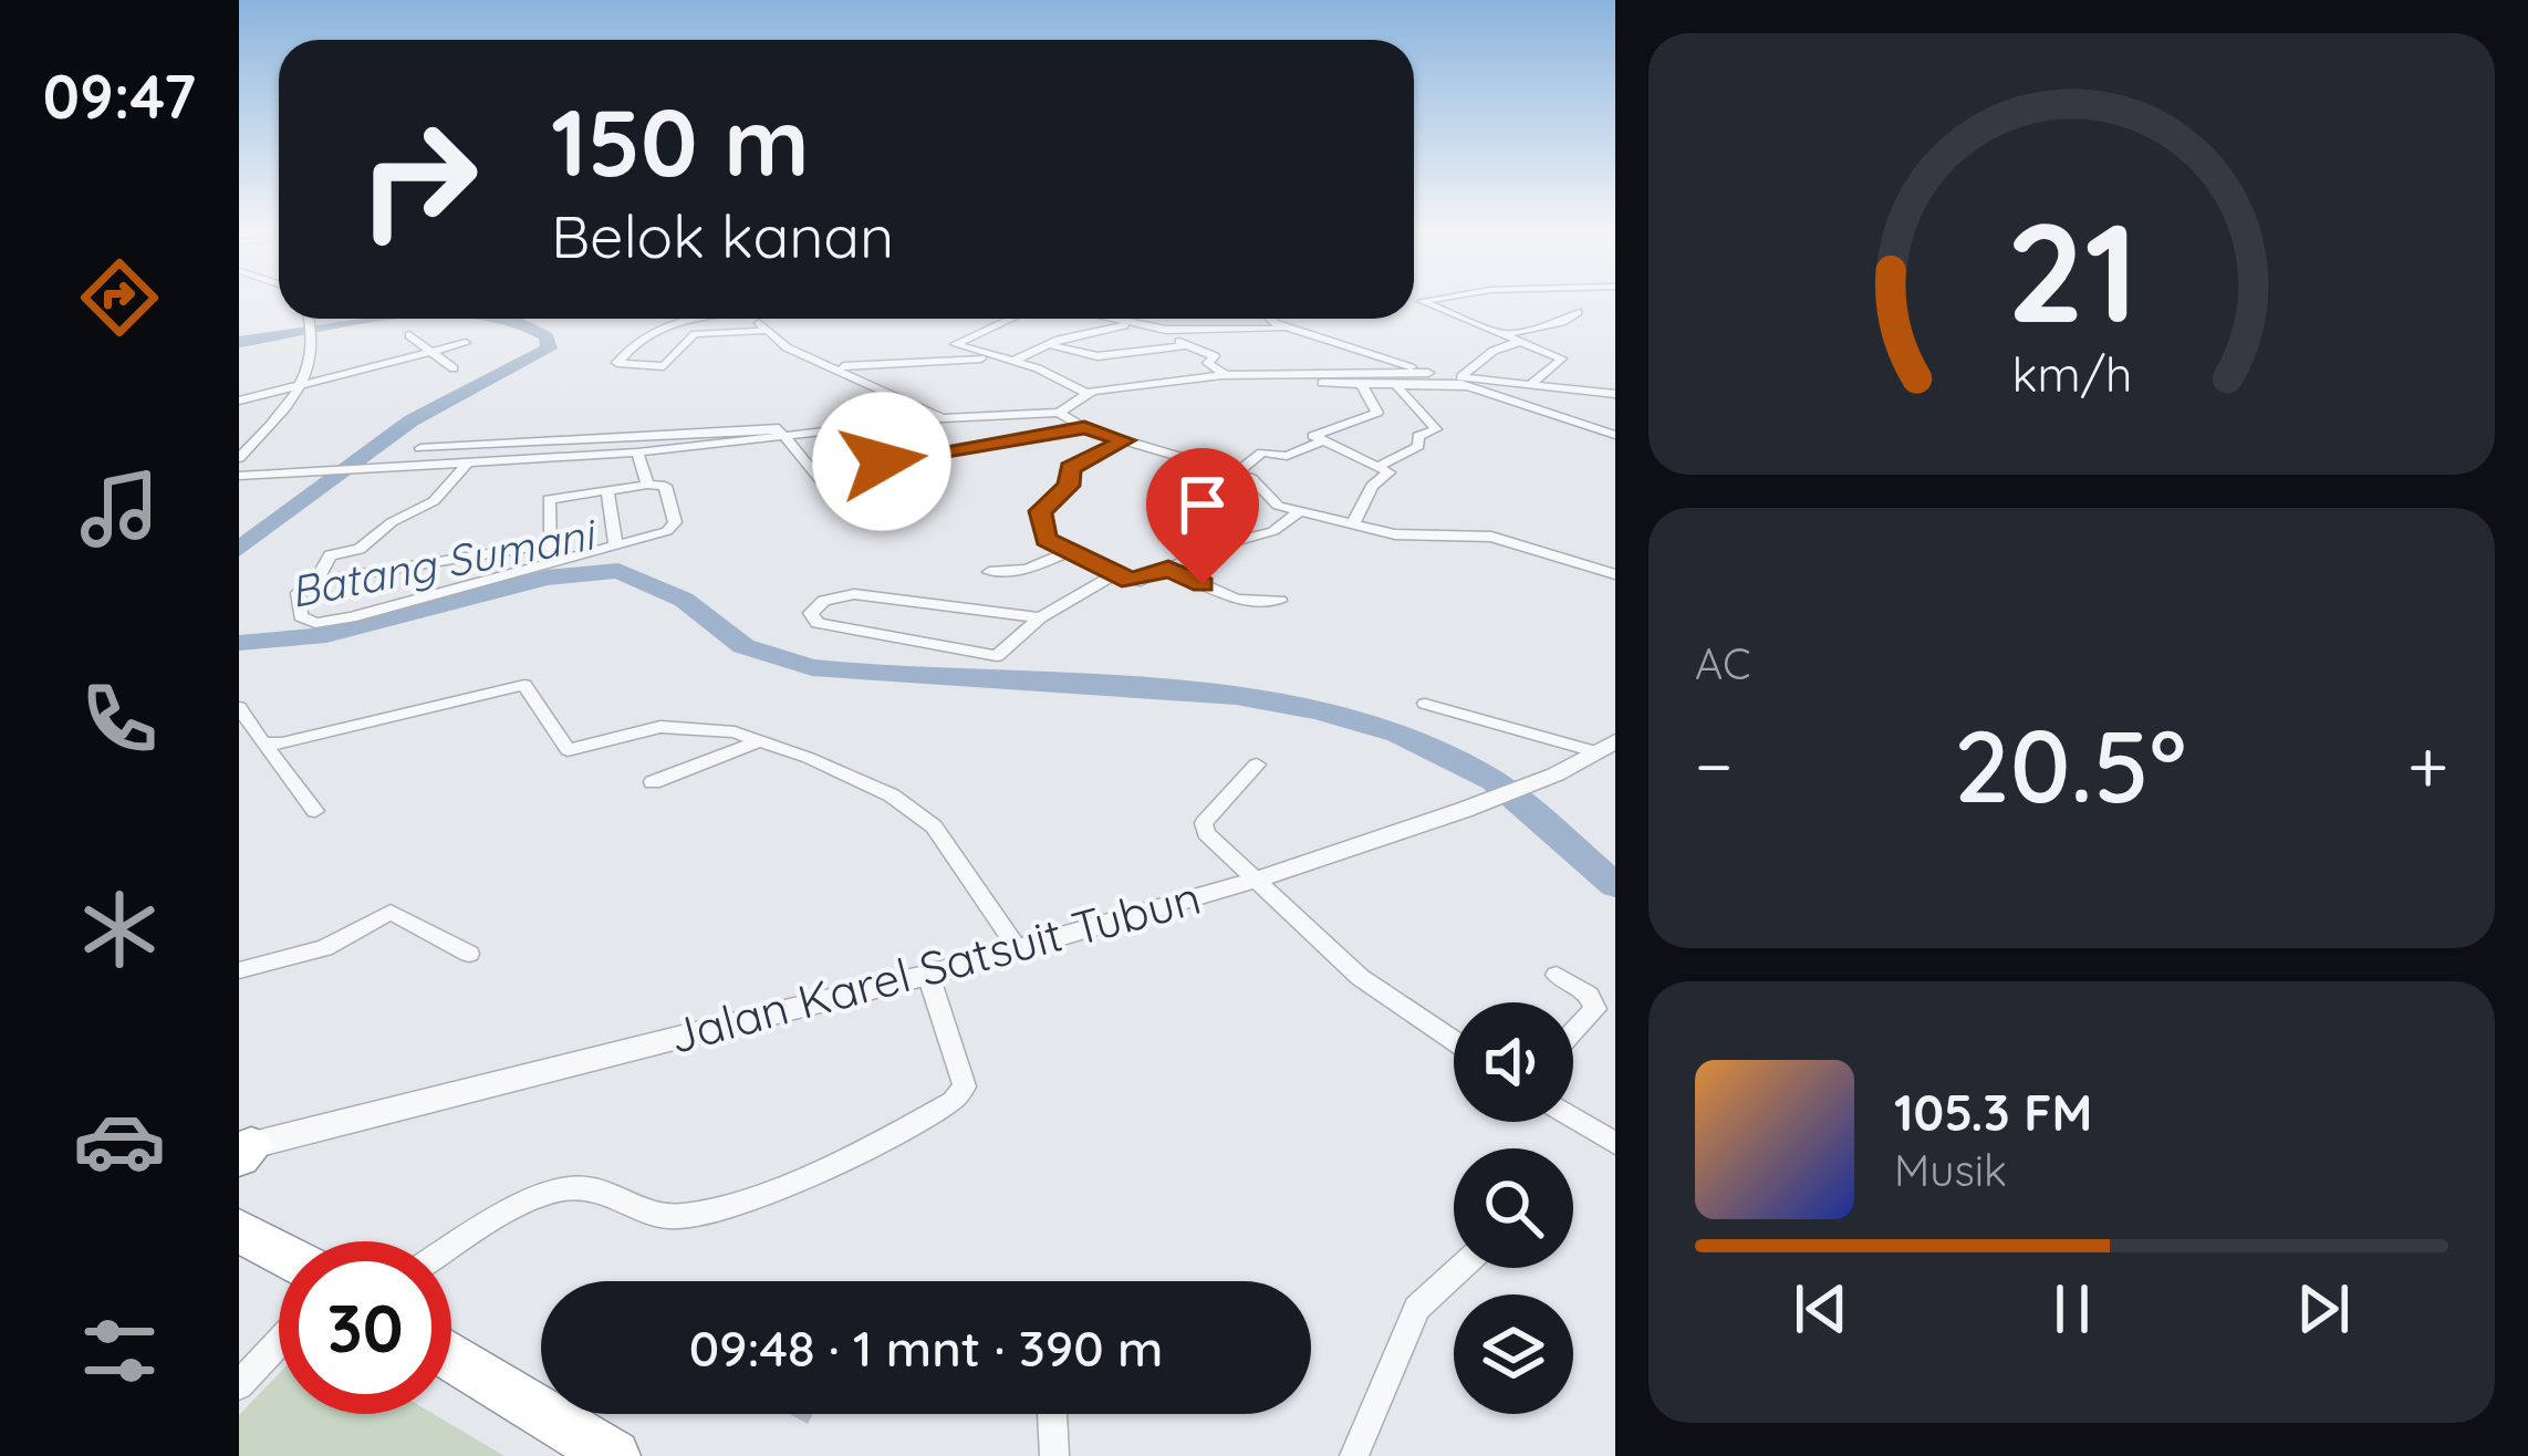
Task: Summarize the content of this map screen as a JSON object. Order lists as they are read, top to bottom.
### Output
{
  "streets": {
    "street": ["Jalan Karel Satsuit Tubun"]
  },
  "water": ["Batang Sumani"],
  "page": {
    "tabs": "09:47",
    "turn": ["150 m", "Belok kanan"],
    "tile": "AC",
    "heat": ["−", "20.5°", "+"],
    "song": ["105.3 FM", "Musik"],
    "limit": "30",
    "trip": "09:48 · 1 mnt · 390 m",
    "gauge": ["21", "km/h"]
  }
}
